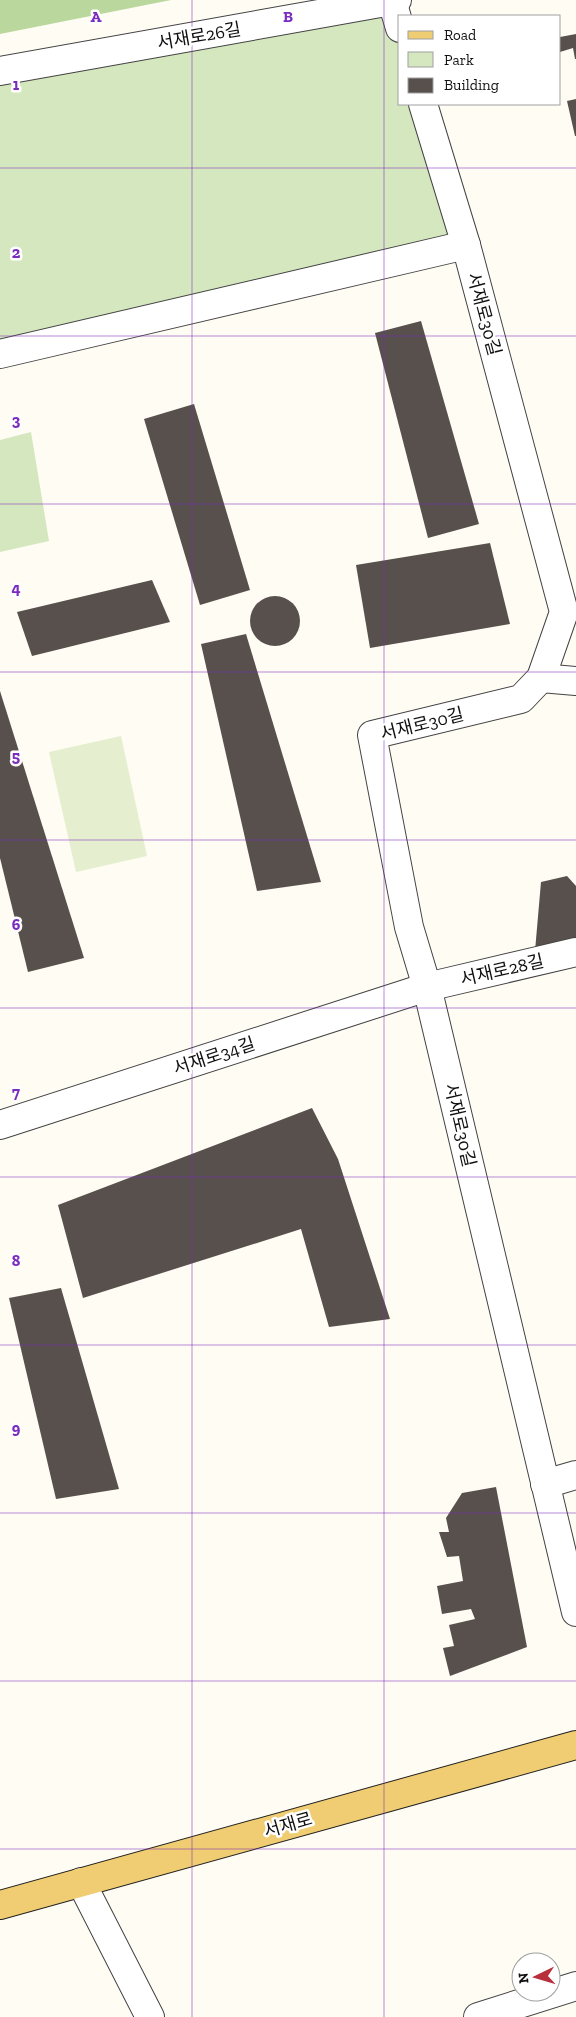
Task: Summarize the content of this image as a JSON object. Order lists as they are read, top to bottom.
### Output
{
  "streets": {
    "main road": ["서재로"],
    "street": [
      "서재로26길",
      "서재로30길",
      "서재로28길",
      "서재로34길"
    ]
  },
  "crossings": [
    ["서재로30길", "서재로28길"],
    ["서재로30길", "서재로34길"],
    ["서재로28길", "서재로34길"]
  ],
  "legend": ["Road", "Park", "Building"],
  "north": "left",
  "grid": {
    "columns": ["A", "B"],
    "rows": [
      "1",
      "2",
      "3",
      "4",
      "5",
      "6",
      "7",
      "8",
      "9"
    ]
  }
}
